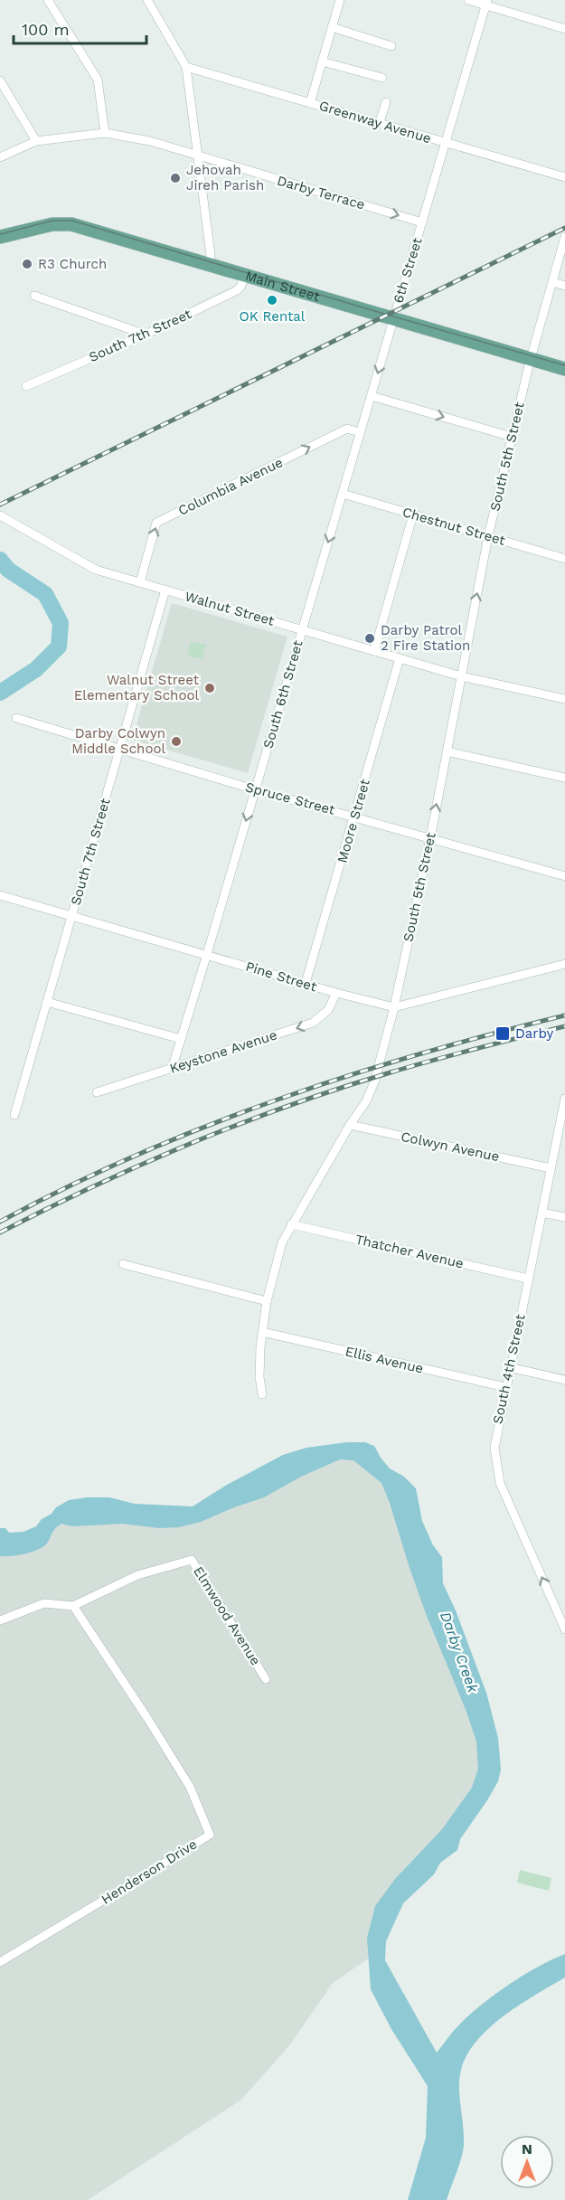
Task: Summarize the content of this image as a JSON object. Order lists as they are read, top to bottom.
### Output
{
  "streets": {
    "main road": ["Main Street"],
    "street": [
      "Greenway Avenue",
      "Darby Terrace",
      "6th Street",
      "South 7th Street",
      "South 5th Street",
      "Columbia Avenue",
      "Chestnut Street",
      "Walnut Street",
      "South 6th Street",
      "Spruce Street",
      "Moore Street",
      "Pine Street",
      "Keystone Avenue",
      "Colwyn Avenue",
      "Thatcher Avenue",
      "Ellis Avenue",
      "South 4th Street",
      "Elmwood Avenue",
      "Henderson Drive"
    ]
  },
  "crossings": [
    ["Greenway Avenue", "6th Street"],
    ["Darby Terrace", "6th Street"],
    ["6th Street", "Main Street"],
    ["6th Street", "South 6th Street"],
    ["Main Street", "South 7th Street"],
    ["Main Street", "South 5th Street"],
    ["Main Street", "South 6th Street"],
    ["South 7th Street", "Walnut Street"],
    ["South 7th Street", "Spruce Street"],
    ["South 7th Street", "Pine Street"],
    ["South 5th Street", "Chestnut Street"],
    ["South 5th Street", "Walnut Street"],
    ["South 5th Street", "Spruce Street"],
    ["South 5th Street", "Pine Street"],
    ["South 5th Street", "Colwyn Avenue"],
    ["South 5th Street", "Thatcher Avenue"],
    ["South 5th Street", "Ellis Avenue"],
    ["Columbia Avenue", "Walnut Street"],
    ["Columbia Avenue", "South 6th Street"],
    ["Chestnut Street", "South 6th Street"],
    ["Walnut Street", "South 6th Street"],
    ["Walnut Street", "Moore Street"],
    ["South 6th Street", "Spruce Street"],
    ["South 6th Street", "Pine Street"],
    ["South 6th Street", "Keystone Avenue"],
    ["Spruce Street", "Moore Street"],
    ["Moore Street", "Pine Street"],
    ["Pine Street", "Keystone Avenue"],
    ["Colwyn Avenue", "South 4th Street"],
    ["Thatcher Avenue", "South 4th Street"],
    ["Ellis Avenue", "South 4th Street"],
    ["Elmwood Avenue", "Henderson Drive"]
  ],
  "one_way": [
    "Darby Terrace",
    "Columbia Avenue",
    "South 6th Street",
    "Keystone Avenue",
    "South 4th Street"
  ],
  "water": ["Darby Creek"],
  "places": {
    "other": [
      "Jehovah Jireh Parish",
      "R3 Church",
      "OK Rental",
      "Darby Patrol 2 Fire Station",
      "Walnut Street Elementary School",
      "Darby Colwyn Middle School"
    ],
    "transit": ["Darby"]
  },
  "scale_bar": "100 m",
  "north": "top"
}
